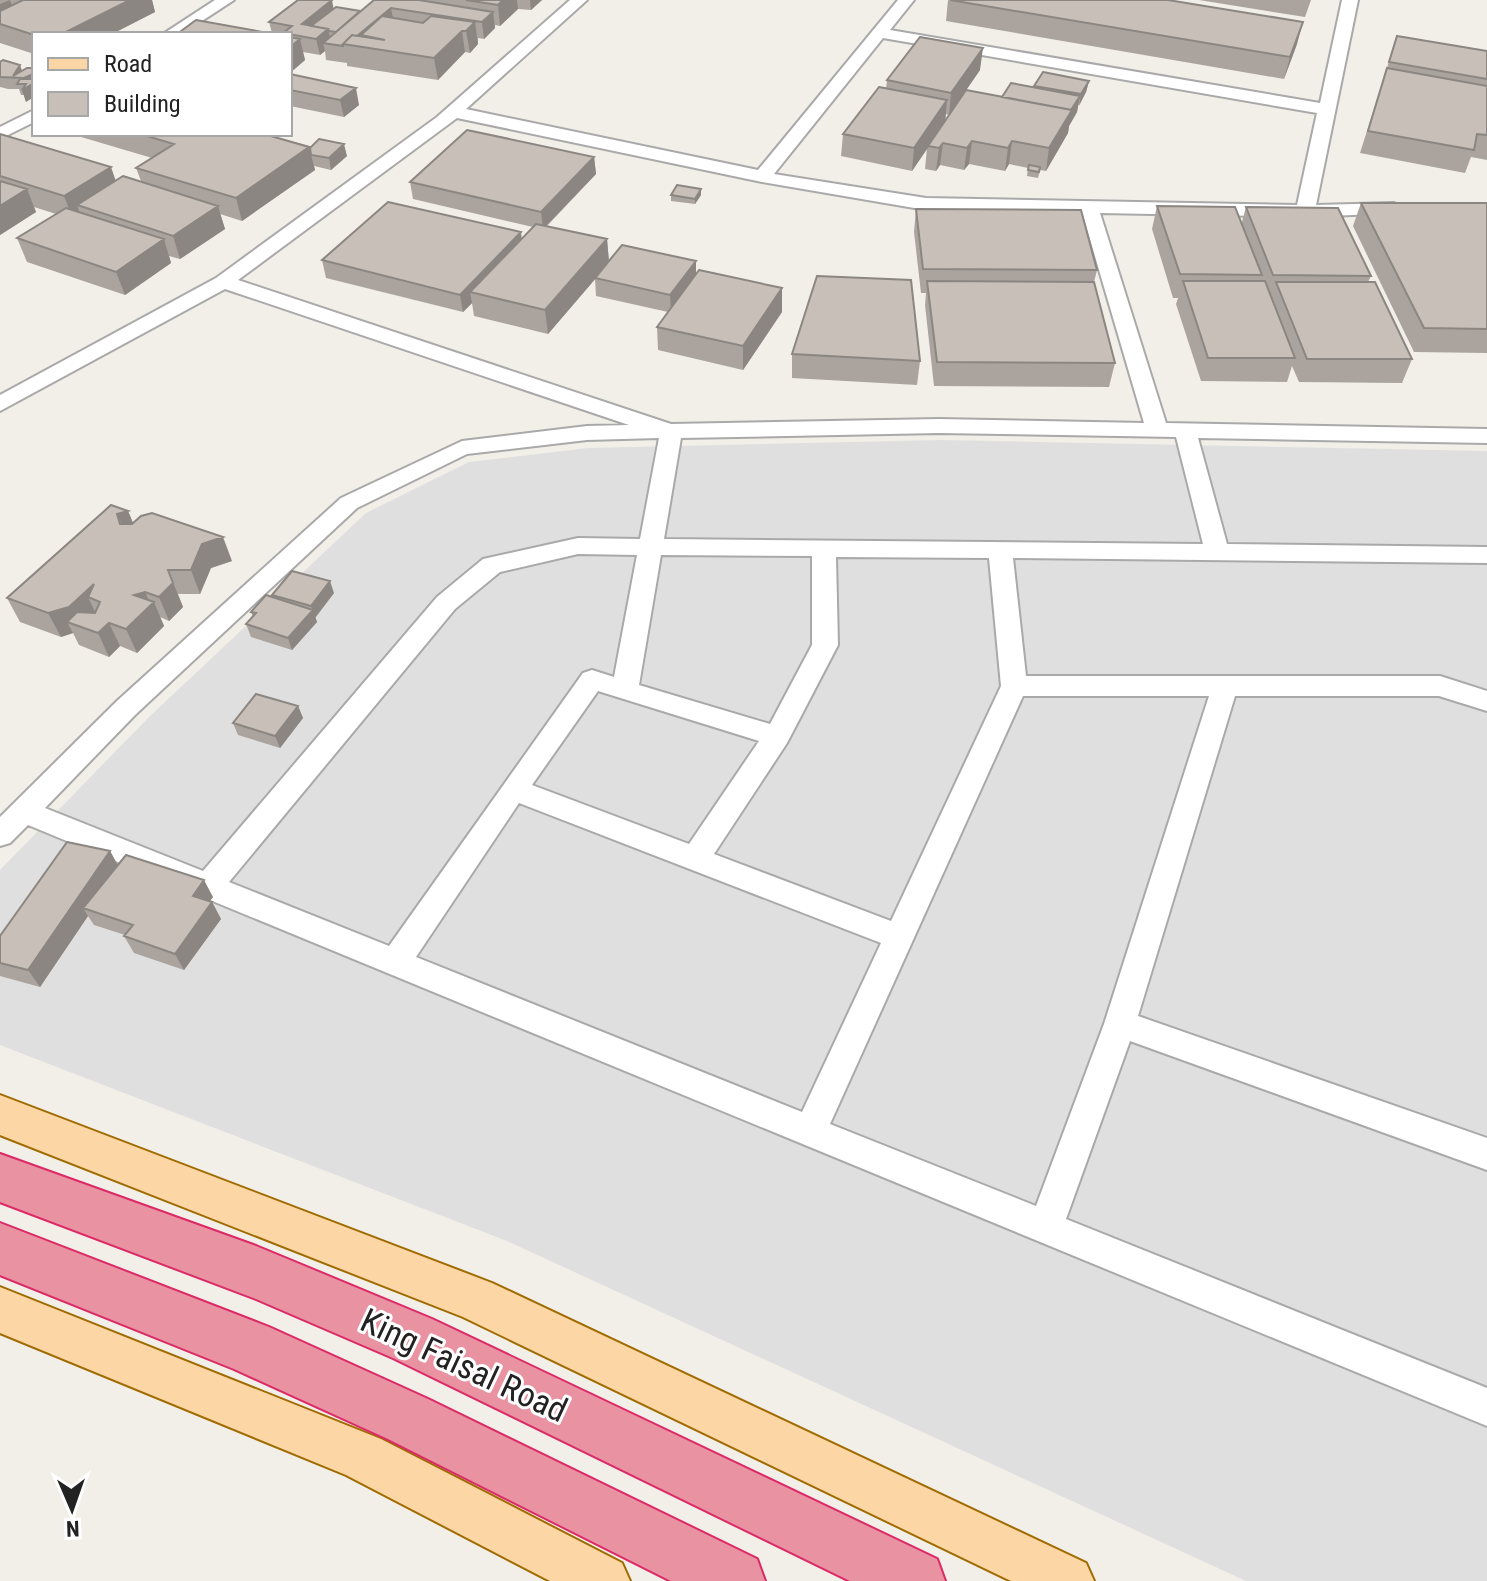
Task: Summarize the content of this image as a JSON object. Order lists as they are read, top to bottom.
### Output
{
  "streets": {
    "highway": ["King Faisal Road"]
  },
  "legend": ["Road", "Building"],
  "north": "bottom"
}
